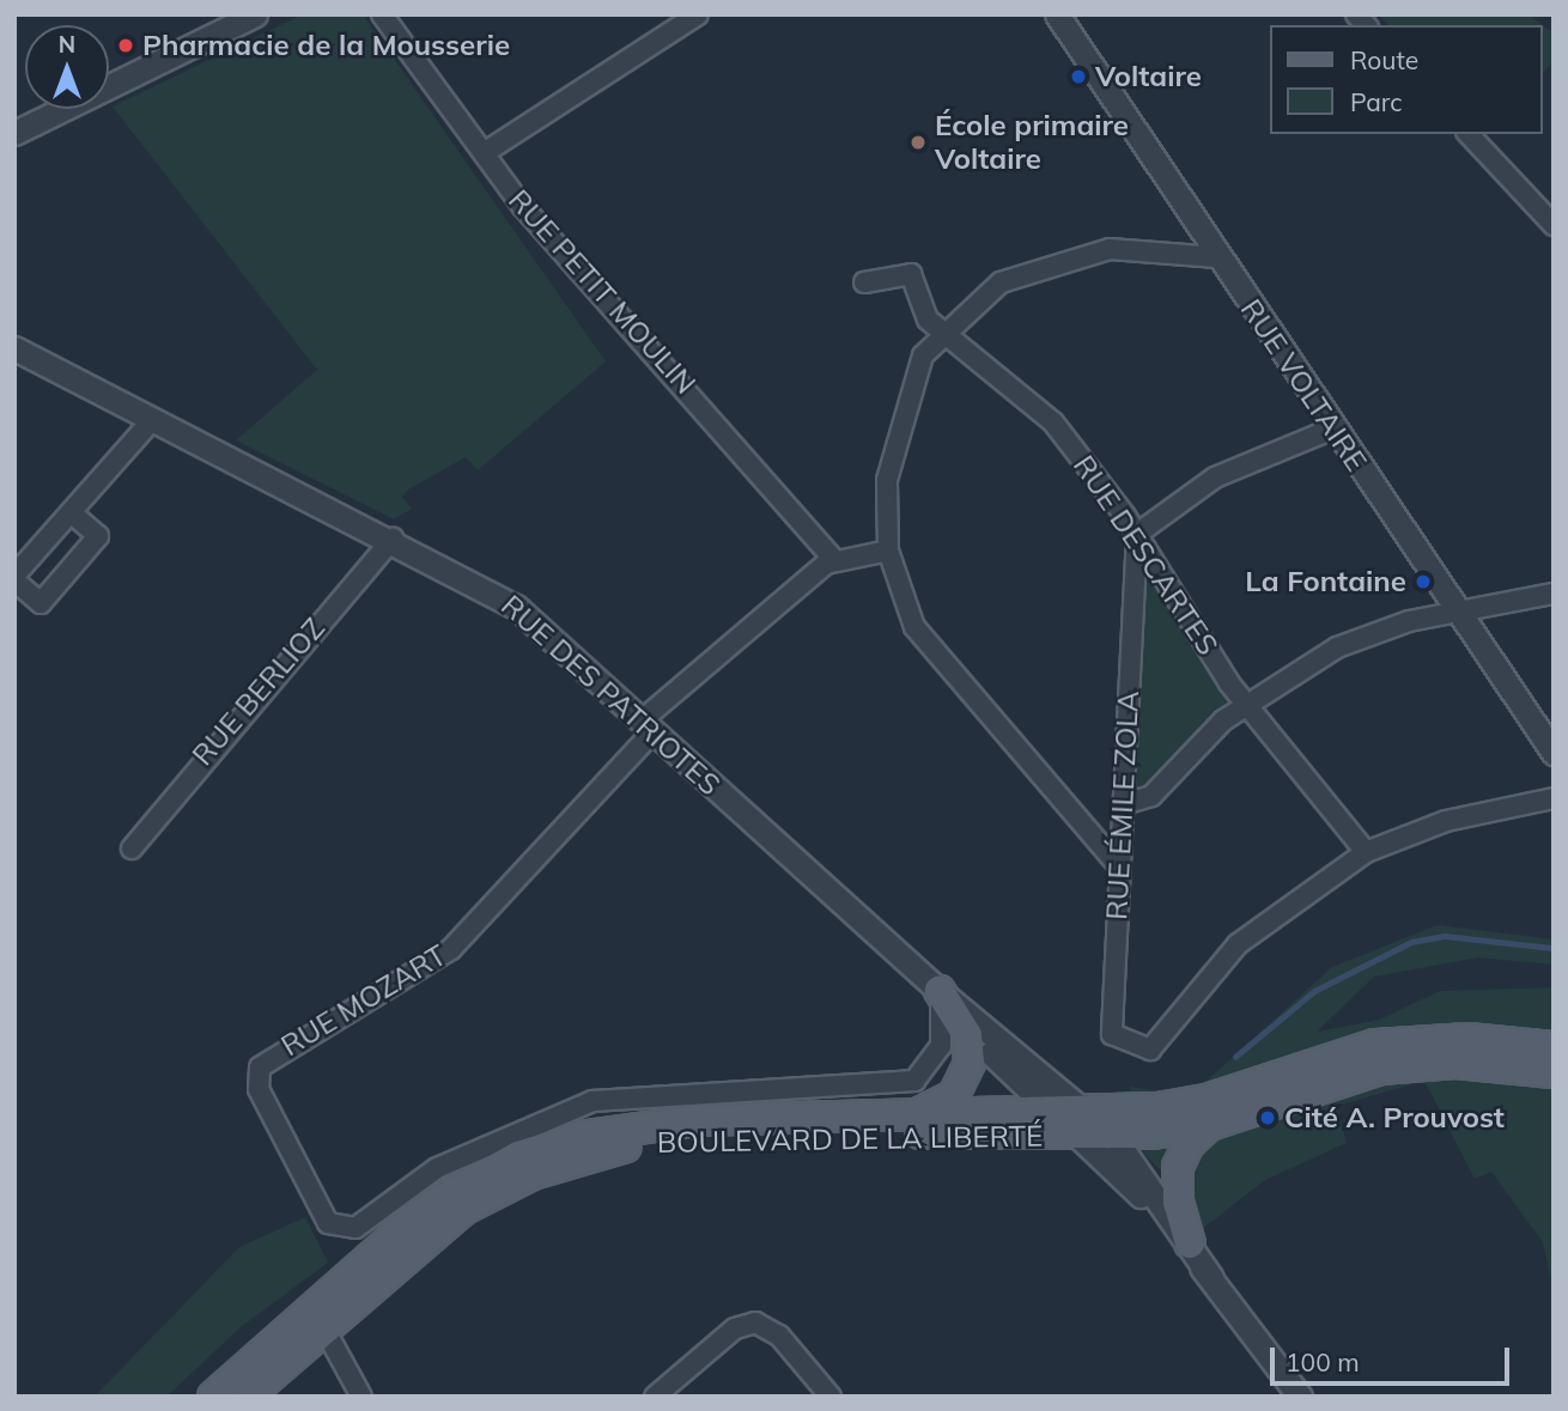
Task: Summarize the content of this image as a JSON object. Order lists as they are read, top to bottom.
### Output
{
  "streets": {
    "main road": ["BOULEVARD DE LA LIBERTÉ"],
    "street": [
      "RUE PETIT MOULIN",
      "RUE VOLTAIRE",
      "RUE DESCARTES",
      "RUE BERLIOZ",
      "RUE DES PATRIOTES",
      "RUE ÉMILE ZOLA",
      "RUE MOZART"
    ]
  },
  "crossings": [
    ["RUE DESCARTES", "RUE ÉMILE ZOLA"],
    ["RUE BERLIOZ", "RUE DES PATRIOTES"],
    ["RUE DES PATRIOTES", "RUE MOZART"],
    ["RUE DES PATRIOTES", "BOULEVARD DE LA LIBERTÉ"],
    ["RUE MOZART", "BOULEVARD DE LA LIBERTÉ"]
  ],
  "places": [
    "Pharmacie de la Mousserie",
    "Voltaire",
    "École primaire Voltaire",
    "La Fontaine",
    "Cité A. Prouvost"
  ],
  "legend": ["Route", "Parc"],
  "scale_bar": "100 m",
  "north": "top"
}
